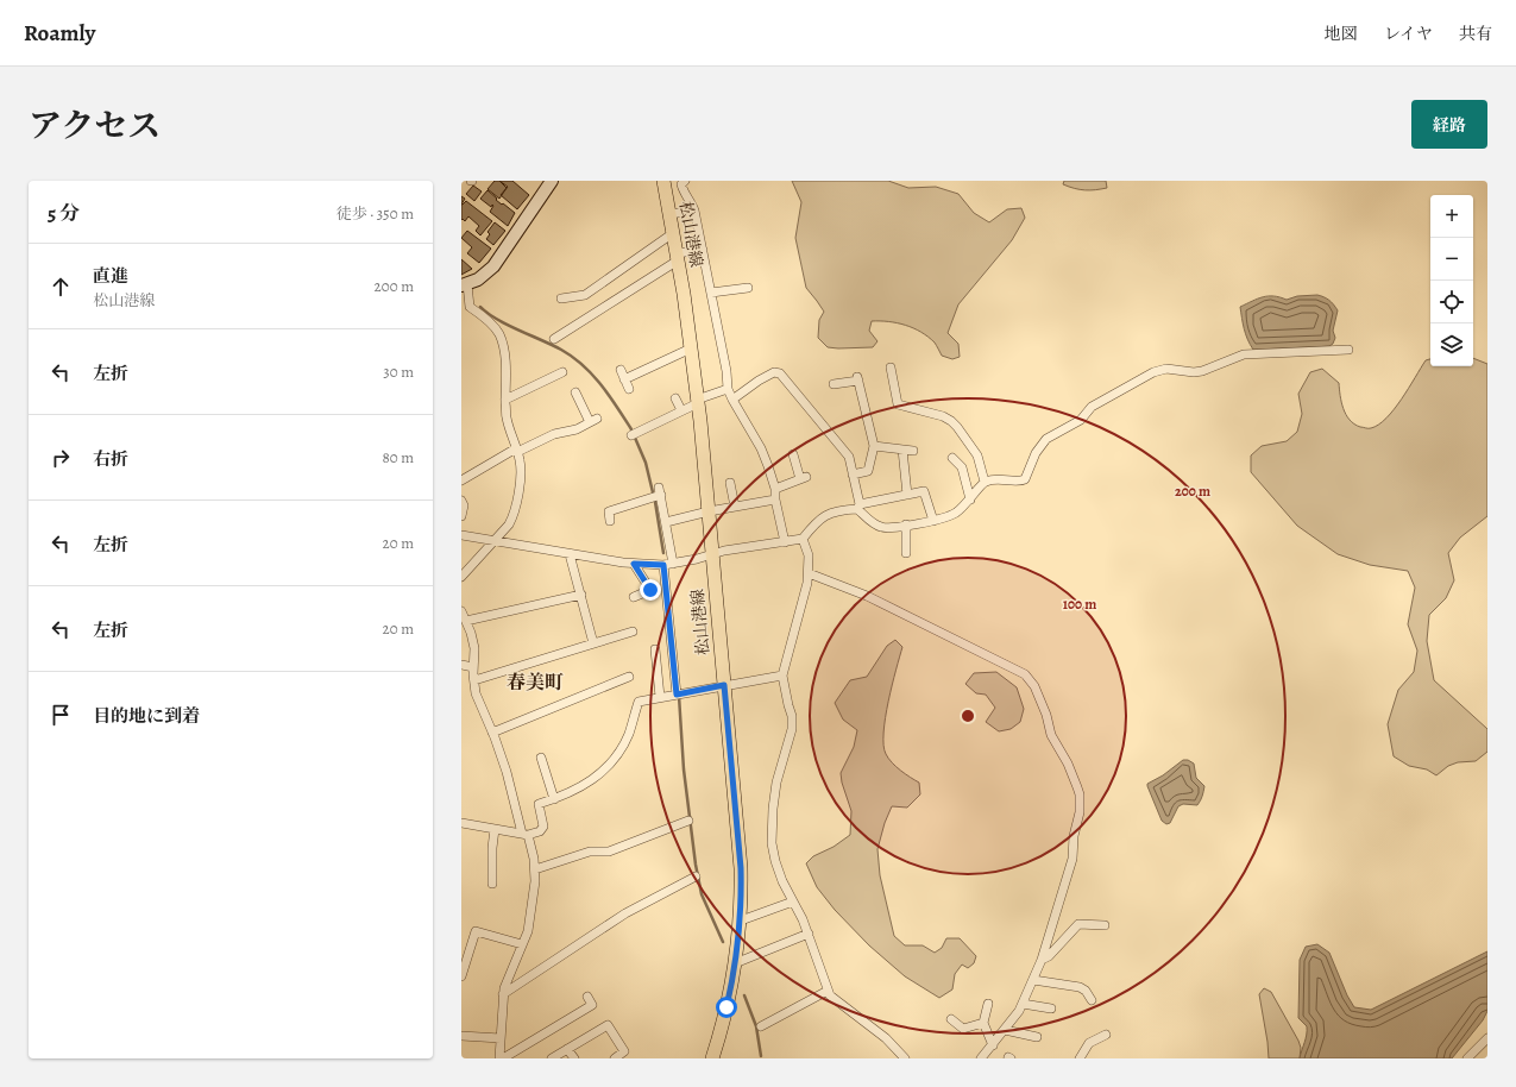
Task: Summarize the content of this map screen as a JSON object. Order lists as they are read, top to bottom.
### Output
{
  "streets": {
    "main road": ["松山港線"]
  },
  "districts": ["春美町"],
  "page": {
    "header": "Roamly",
    "nav": ["地図", "レイヤ", "共有"],
    "title": "アクセス",
    "buttons": "経路",
    "heading": ["5 分", "徒歩 · 350 m"],
    "map_buttons": ["+", "−"],
    "list": [
      ["直進", "松山港線", "200 m"],
      ["左折", "30 m"],
      ["右折", "80 m"],
      ["左折", "20 m"],
      ["左折", "20 m"],
      "目的地に到着"
    ]
  },
  "rings": ["200 m", "100 m"]
}
